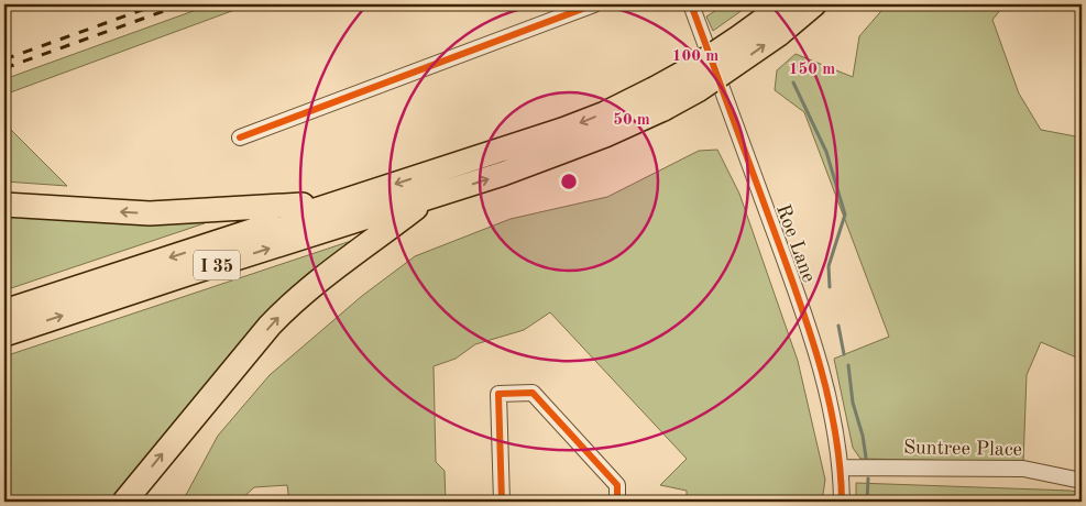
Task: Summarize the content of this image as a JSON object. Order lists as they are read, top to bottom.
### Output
{
  "streets": {
    "highway": ["I 35"],
    "street": ["Roe Lane", "Suntree Place"]
  },
  "crossings": [
    ["Roe Lane", "Suntree Place"]
  ],
  "rings": ["100 m", "150 m", "50 m"]
}
